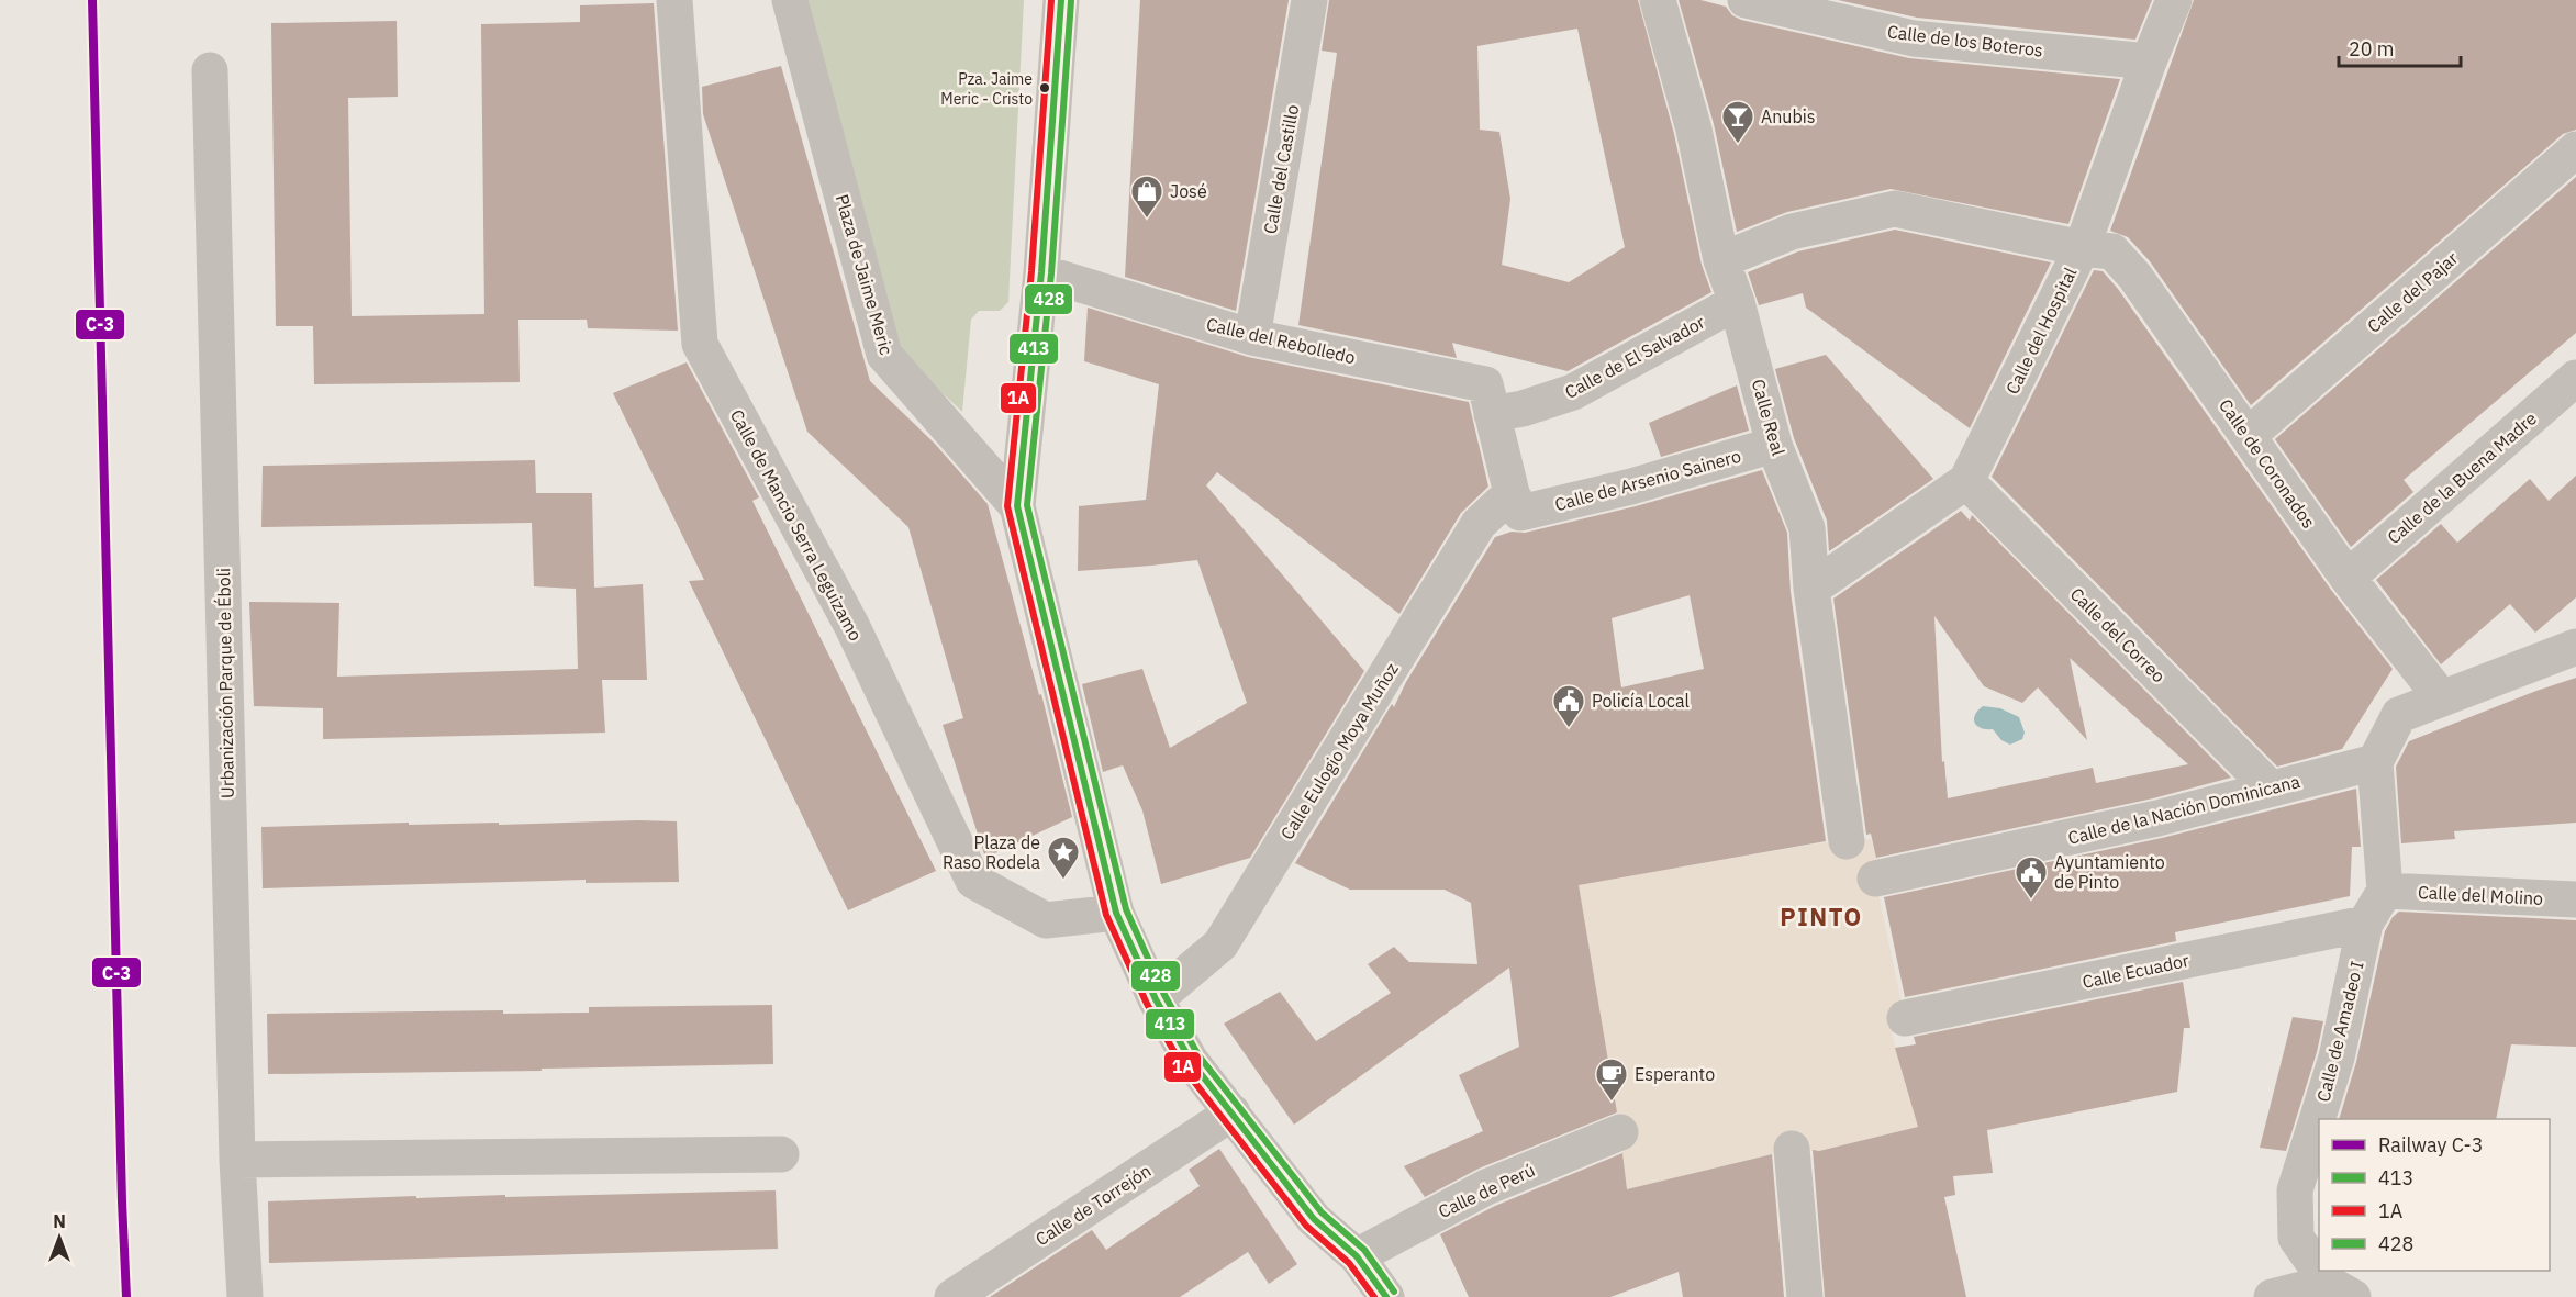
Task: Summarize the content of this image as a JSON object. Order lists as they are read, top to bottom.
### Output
{
  "streets": {
    "street": [
      "Calle de los Boteros",
      "Calle del Castillo",
      "Plaza de Jaime Meric",
      "Calle del Pajar",
      "Calle del Hospital",
      "Calle del Rebolledo",
      "Calle de El Salvador",
      "Calle Real",
      "Calle de Coronados",
      "Calle de la Buena Madre",
      "Calle de Arsenio Sainero",
      "Calle de Mancio Serra Leguizamo",
      "Calle del Correo",
      "Urbanización Parque de Éboli",
      "Calle Eulogio Moya Muñoz",
      "Calle de la Nación Dominicana",
      "Calle del Molino",
      "Calle Ecuador",
      "Calle de Amadeo I",
      "Calle de Perú",
      "Calle de Torrejón"
    ]
  },
  "crossings": [
    ["Calle de los Boteros", "Calle del Hospital"],
    ["Calle del Castillo", "Calle del Rebolledo"],
    ["Calle del Pajar", "Calle de Coronados"],
    ["Calle del Hospital", "Calle Real"],
    ["Calle del Hospital", "Calle de Coronados"],
    ["Calle del Hospital", "Calle del Correo"],
    ["Calle del Rebolledo", "Calle de El Salvador"],
    ["Calle de El Salvador", "Calle Real"],
    ["Calle Real", "Calle de Coronados"],
    ["Calle Real", "Calle de Arsenio Sainero"],
    ["Calle de Coronados", "Calle de la Buena Madre"],
    ["Calle de Arsenio Sainero", "Calle Eulogio Moya Muñoz"],
    ["Calle del Correo", "Calle de la Nación Dominicana"],
    ["Calle del Molino", "Calle de Amadeo I"],
    ["Calle Ecuador", "Calle de Amadeo I"]
  ],
  "districts": ["PINTO"],
  "places": {
    "other": ["Pza. Jaime Meric - Cristo"],
    "bar": ["Anubis"],
    "shop": ["José"],
    "public building": ["Policía Local", "Ayuntamiento de Pinto"],
    "place": ["Plaza de Raso Rodela"],
    "cafe": ["Esperanto"]
  },
  "lines": [
    "rail line C-3",
    "transit line 413",
    "transit line 1A",
    "transit line 428"
  ],
  "legend": [
    "Railway C-3",
    "413",
    "1A",
    "428"
  ],
  "scale_bar": "20 m",
  "north": "top"
}
